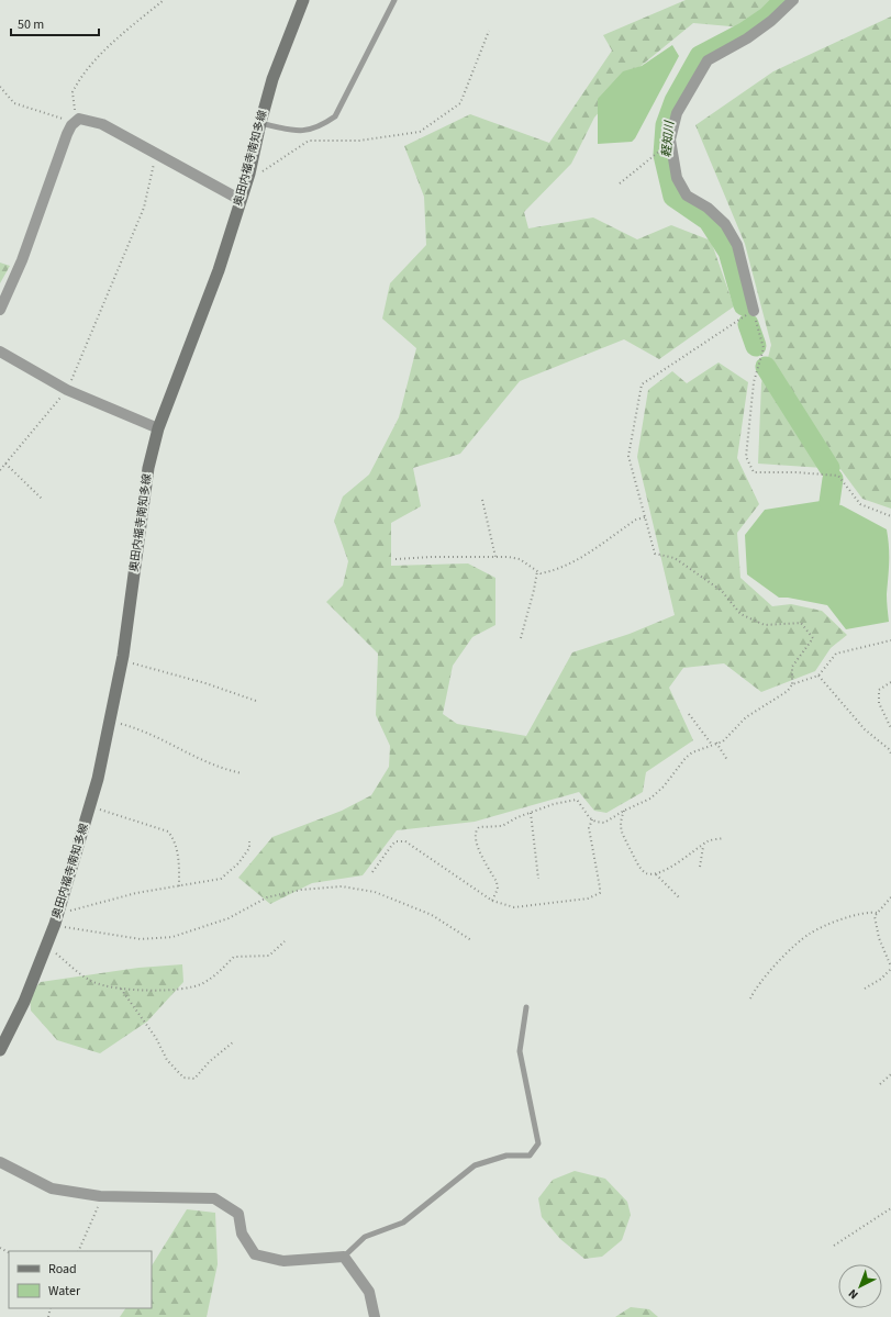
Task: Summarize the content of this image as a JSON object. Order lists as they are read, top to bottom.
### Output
{
  "streets": {
    "main road": ["奥田内福寺南知多線"]
  },
  "water": ["軽知川"],
  "legend": ["Road", "Water"],
  "scale_bar": "50 m",
  "north": "bottom left"
}
